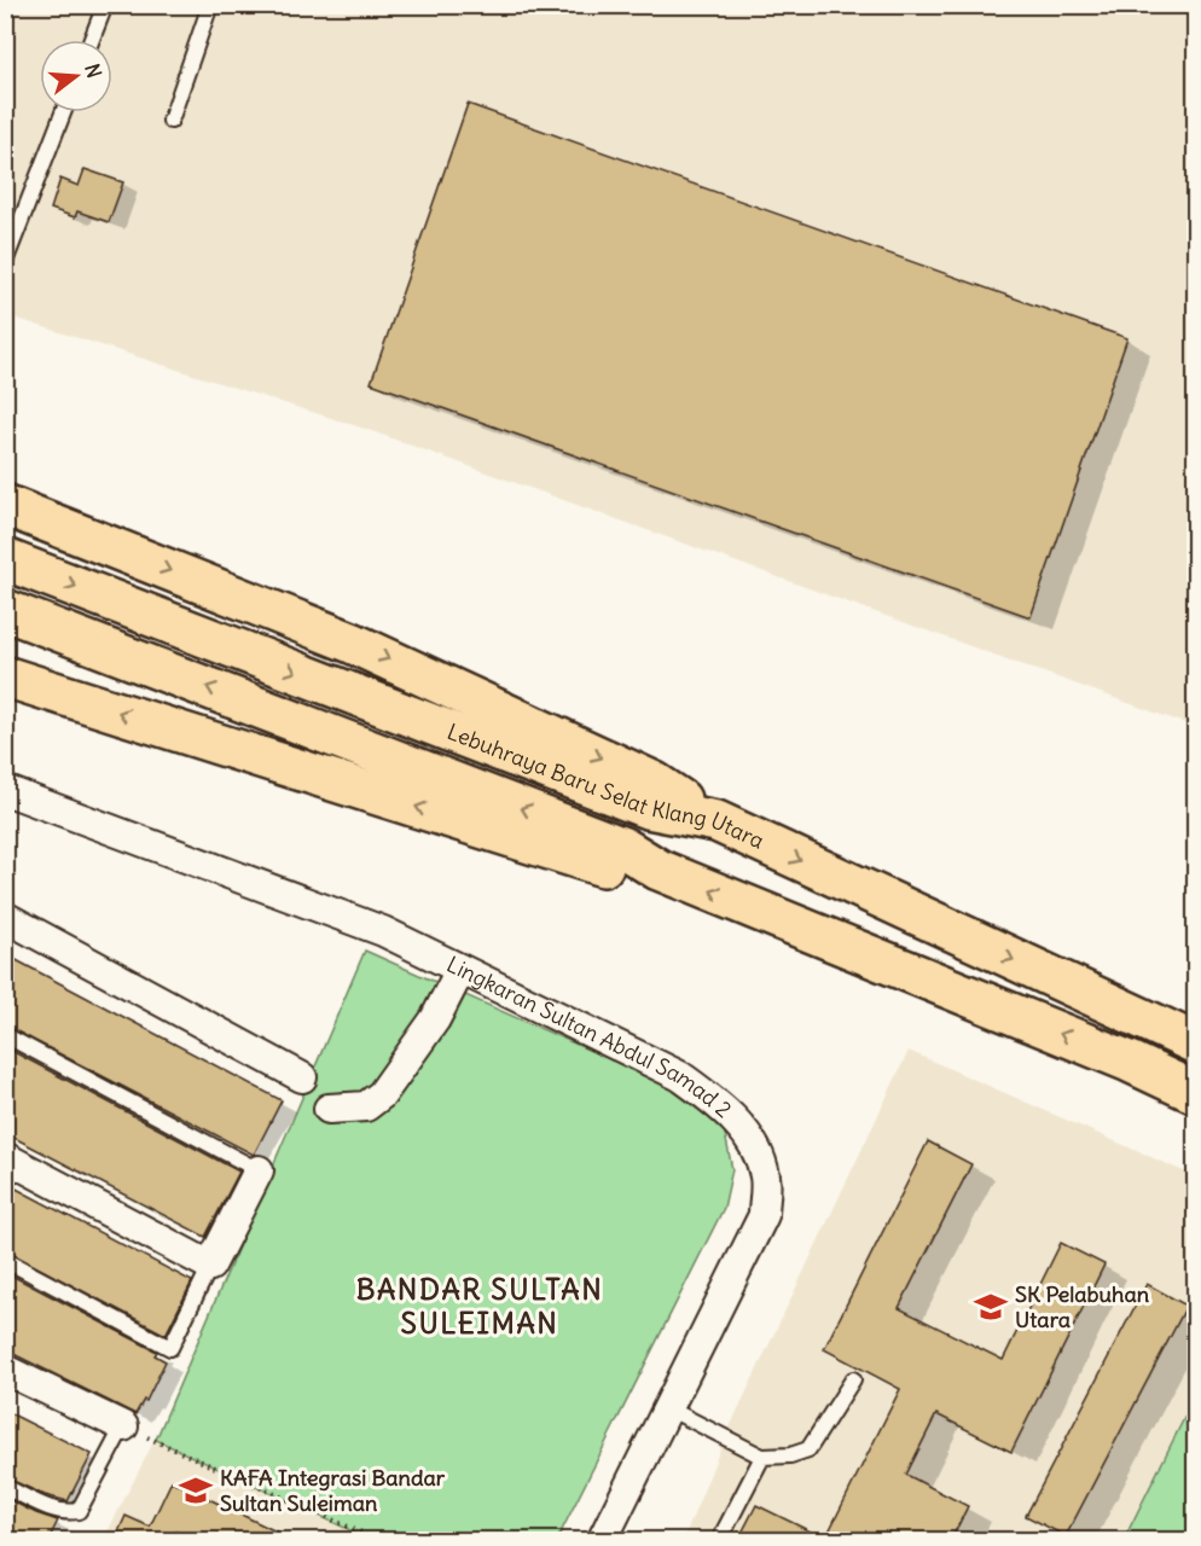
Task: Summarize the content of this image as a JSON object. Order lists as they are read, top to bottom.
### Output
{
  "streets": {
    "highway": ["Lebuhraya Baru Selat Klang Utara"],
    "street": ["Lingkaran Sultan Abdul Samad 2"]
  },
  "districts": ["BANDAR SULTAN SULEIMAN"],
  "places": {
    "school or university": ["SK Pelabuhan Utara", "KAFA Integrasi Bandar Sultan Suleiman"]
  },
  "north": "right"
}
